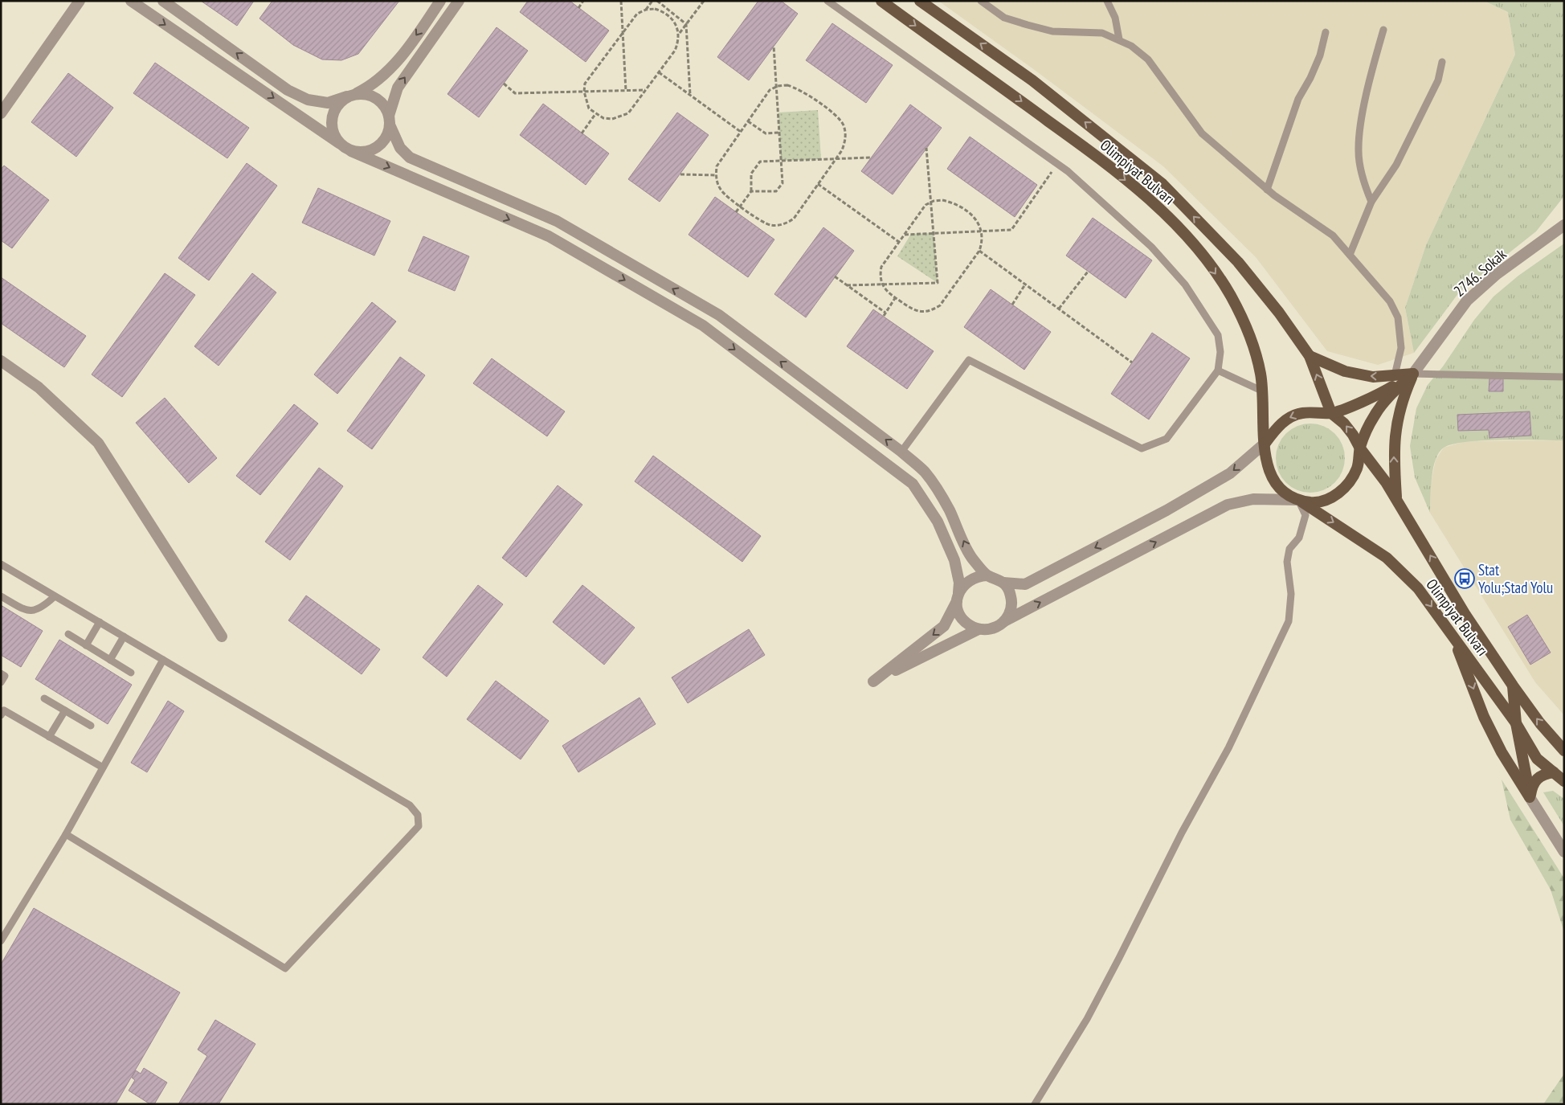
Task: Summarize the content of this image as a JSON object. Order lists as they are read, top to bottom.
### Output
{
  "streets": {
    "main road": ["Olimpiyat Bulvarı"],
    "street": ["2746. Sokak"]
  },
  "places": {
    "bus stop": ["Stat Yolu;Stad Yolu"]
  }
}
